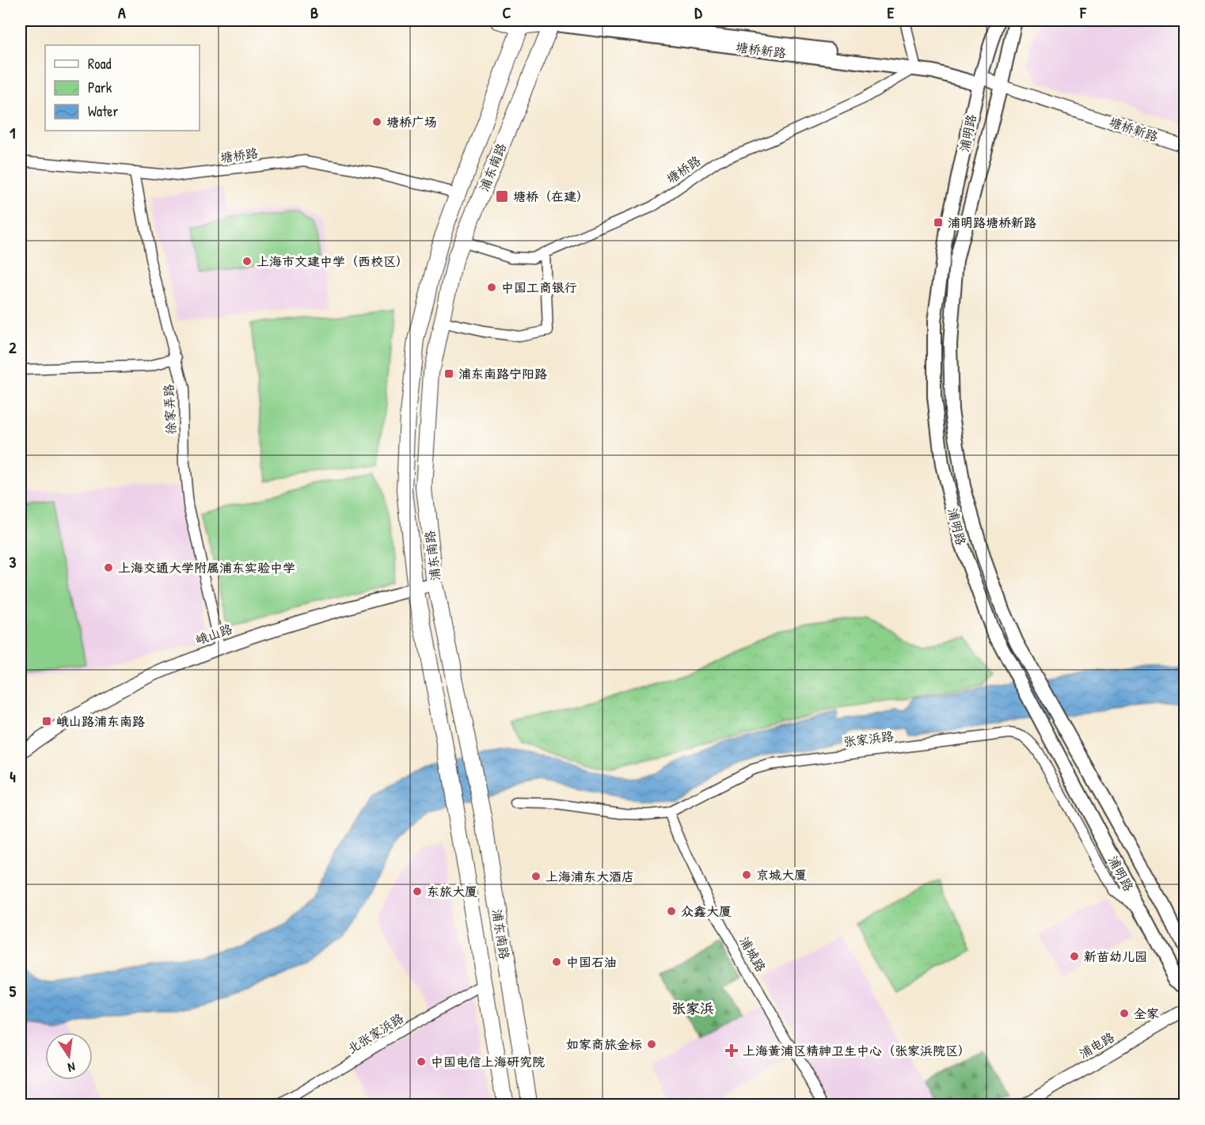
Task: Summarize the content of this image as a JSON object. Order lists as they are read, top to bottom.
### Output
{
  "streets": {
    "main road": ["塘桥新路", "浦明路", "浦东南路"],
    "street": [
      "塘桥路",
      "徐家弄路",
      "峨山路",
      "张家浜路",
      "浦城路",
      "北张家浜路",
      "浦电路"
    ]
  },
  "crossings": [
    ["塘桥新路", "浦明路"],
    ["塘桥新路", "塘桥路"],
    ["塘桥新路", "浦东南路"],
    ["浦明路", "张家浜路"],
    ["塘桥路", "浦东南路"],
    ["塘桥路", "徐家弄路"],
    ["浦东南路", "峨山路"],
    ["浦东南路", "北张家浜路"],
    ["徐家弄路", "峨山路"],
    ["张家浜路", "浦城路"]
  ],
  "districts": ["张家浜"],
  "places": {
    "other": [
      "塘桥广场",
      "上海市文建中学（西校区）",
      "中国工商银行",
      "上海交通大学附属浦东实验中学",
      "京城大厦",
      "上海浦东大酒店",
      "东旅大厦",
      "众鑫大厦",
      "新苗幼儿园",
      "中国石油",
      "全家",
      "如家商旅金标",
      "中国电信上海研究院"
    ],
    "transit": [
      "塘桥（在建）",
      "浦明路塘桥新路",
      "浦东南路宁阳路",
      "峨山路浦东南路"
    ],
    "health": ["上海黄浦区精神卫生中心（张家浜院区）"]
  },
  "legend": ["Road", "Park", "Water"],
  "north": "bottom",
  "grid": {
    "columns": [
      "A",
      "B",
      "C",
      "D",
      "E",
      "F"
    ],
    "rows": [
      "1",
      "2",
      "3",
      "4",
      "5"
    ]
  }
}
